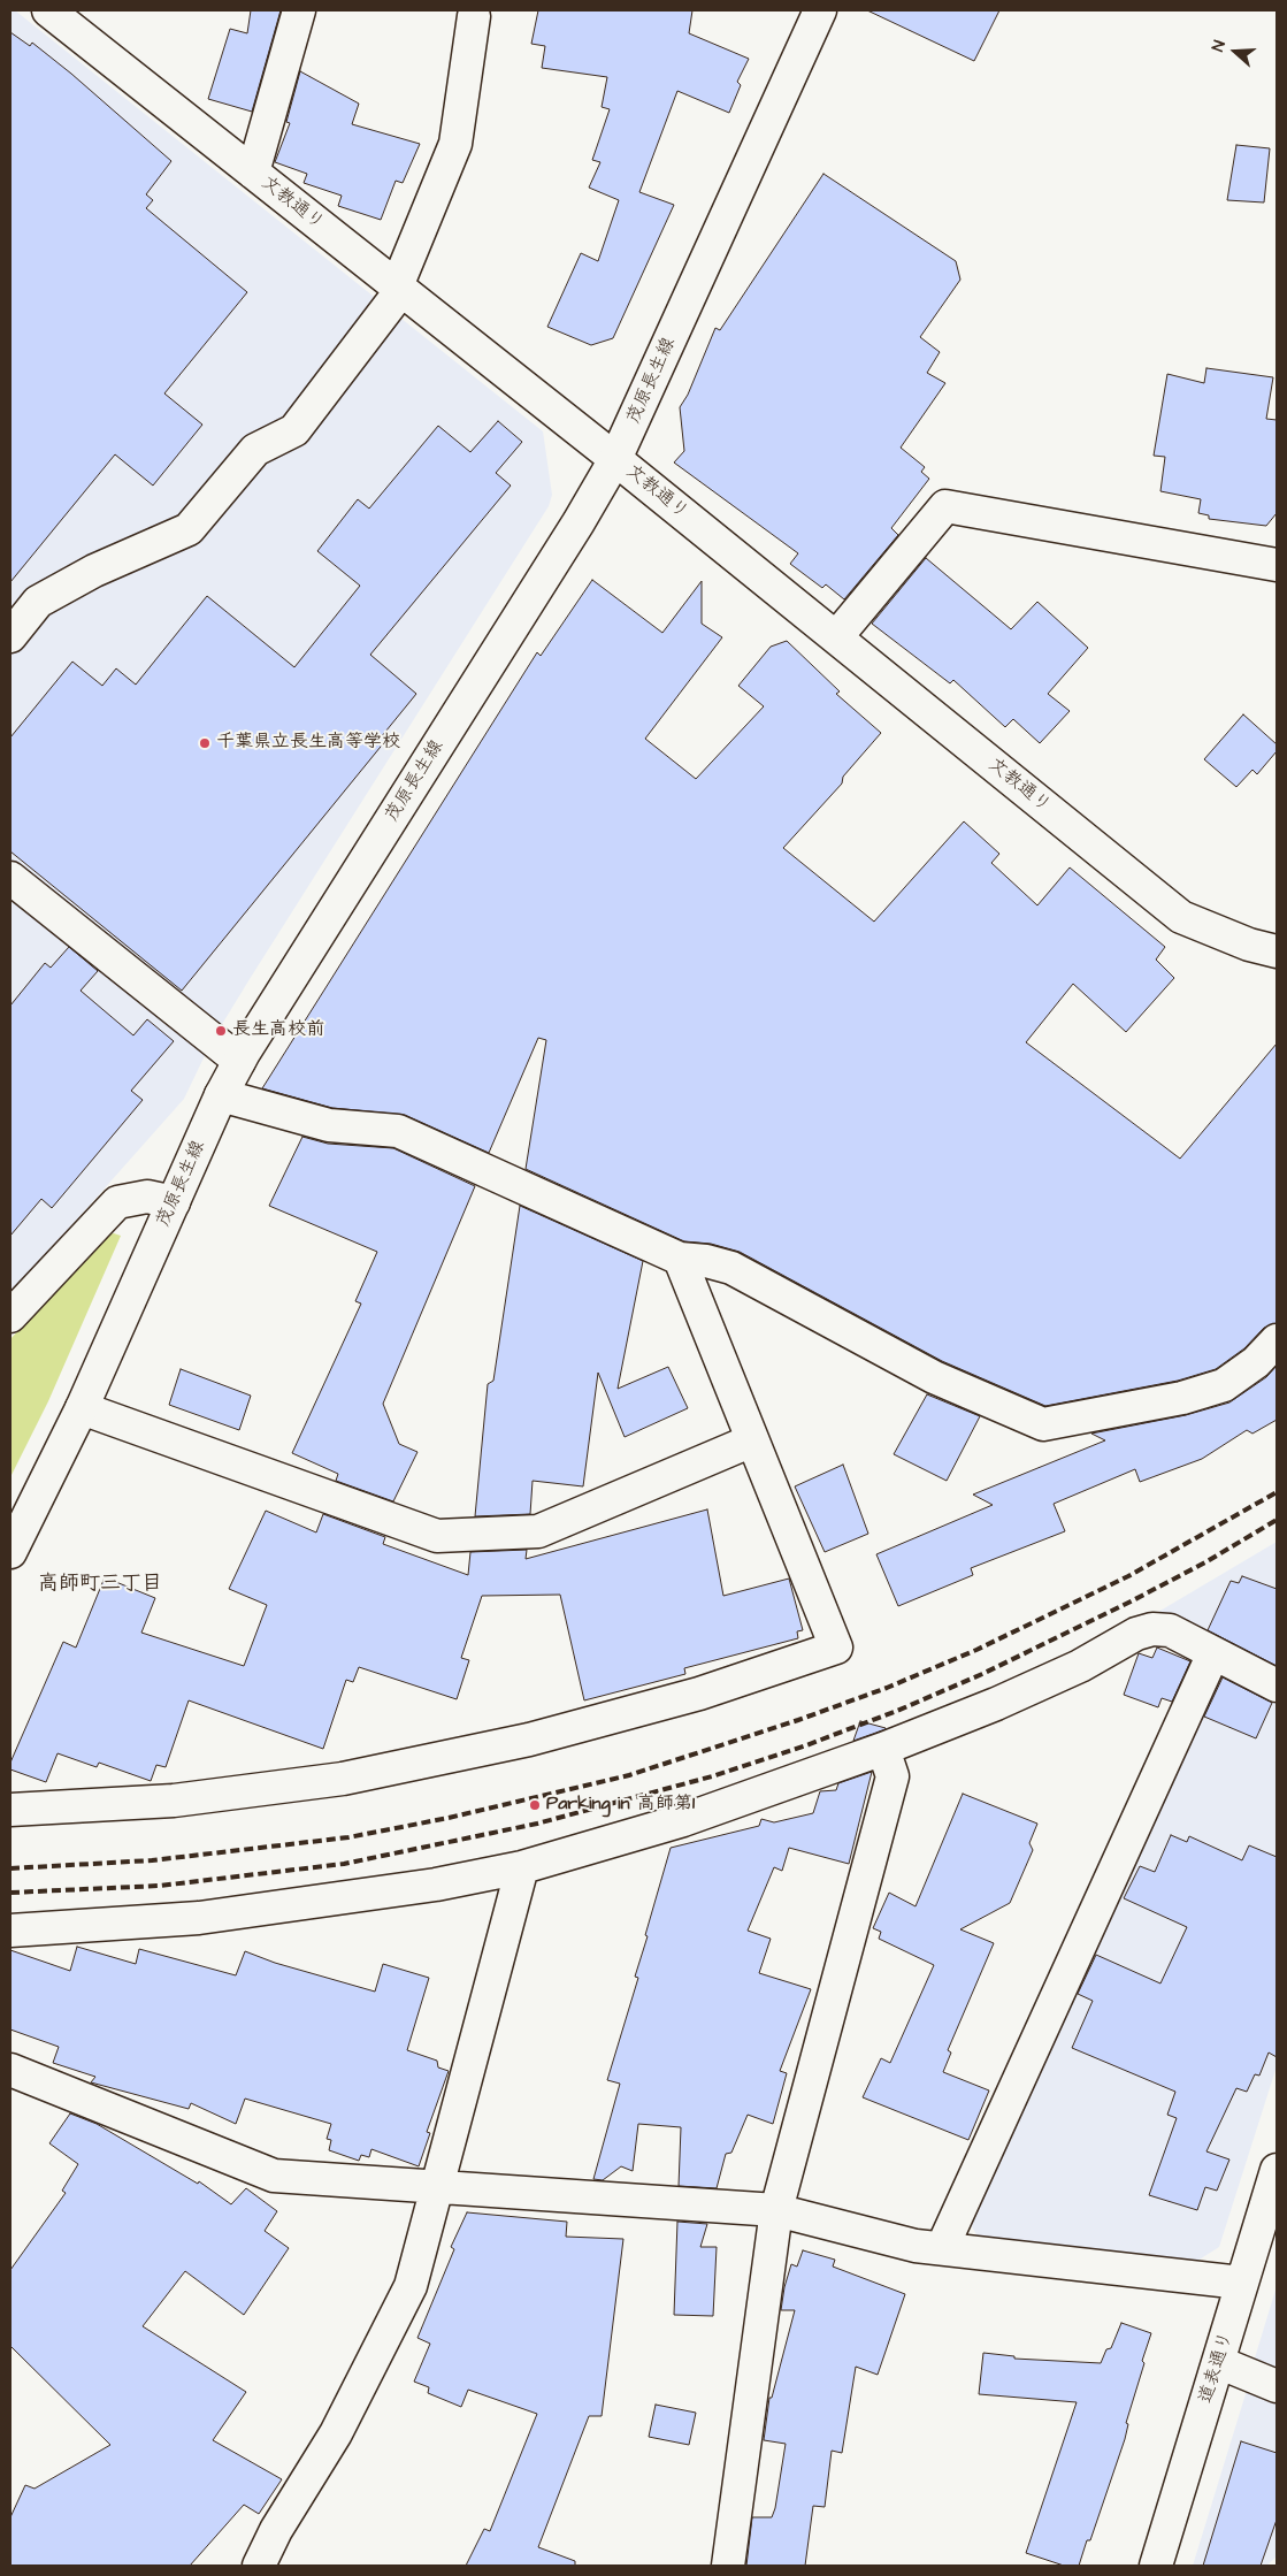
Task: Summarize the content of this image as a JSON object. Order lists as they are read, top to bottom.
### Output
{
  "streets": {
    "street": ["文教通り", "茂原長生線", "道表通り"]
  },
  "crossings": [
    ["文教通り", "茂原長生線"]
  ],
  "districts": ["高師町三丁目"],
  "places": ["千葉県立長生高等学校", "長生高校前", "Parking in 高師第1"],
  "north": "left"
}
